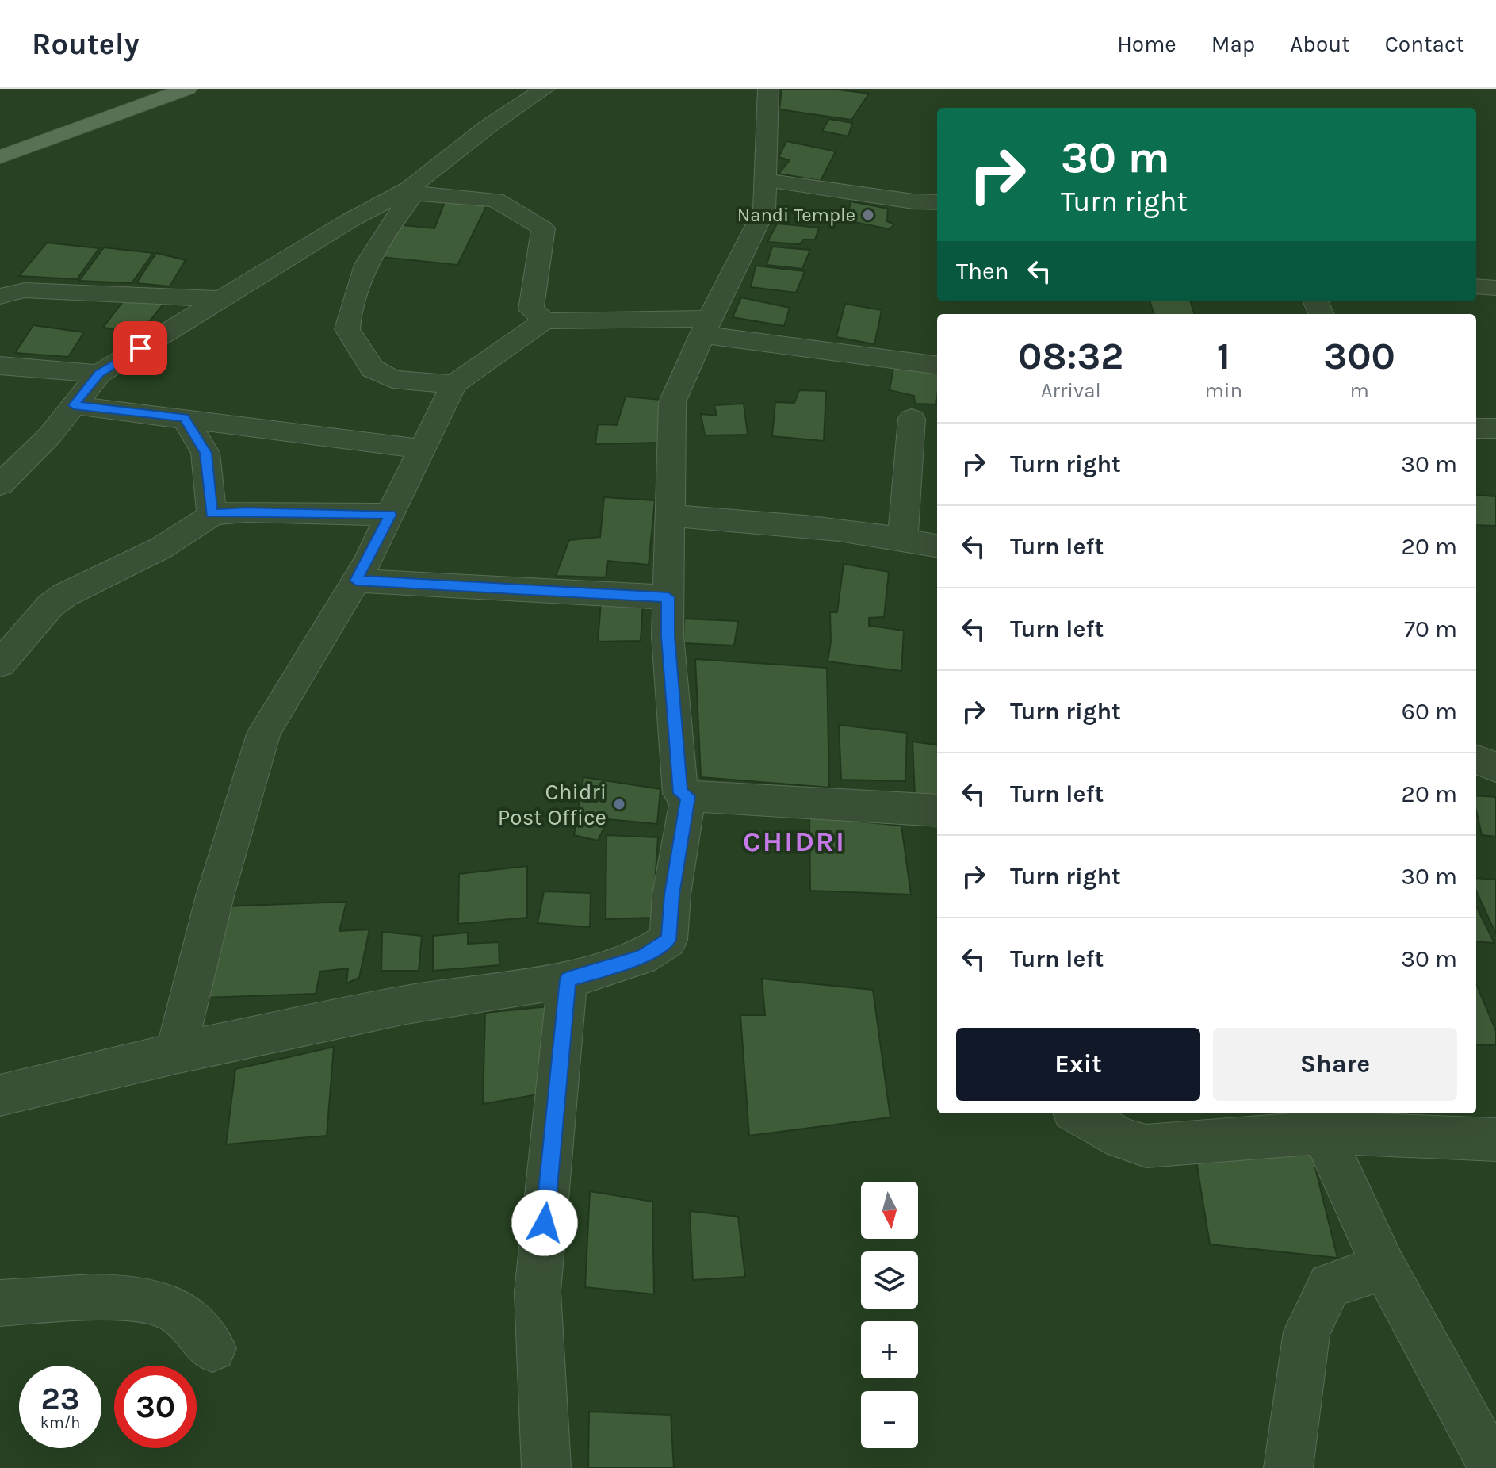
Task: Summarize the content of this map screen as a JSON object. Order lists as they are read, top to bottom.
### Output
{
  "districts": ["CHIDRI"],
  "places": ["Nandi Temple", "Chidri Post Office"],
  "north": "bottom",
  "page": {
    "header": "Routely",
    "nav": [
      "Home",
      "Map",
      "About",
      "Contact"
    ],
    "turn": ["30 m", "Turn right"],
    "then": "Then",
    "eta": [
      "08:32",
      "Arrival",
      "1",
      "min",
      "300",
      "m"
    ],
    "list": [
      {
        "name": "Turn right",
        "value": "30 m"
      },
      {
        "name": "Turn left",
        "value": "20 m"
      },
      {
        "name": "Turn left",
        "value": "70 m"
      },
      {
        "name": "Turn right",
        "value": "60 m"
      },
      {
        "name": "Turn left",
        "value": "20 m"
      },
      {
        "name": "Turn right",
        "value": "30 m"
      },
      {
        "name": "Turn left",
        "value": "30 m"
      }
    ],
    "buttons": ["Exit", "Share"],
    "map_buttons": ["+", "−"],
    "speed": "23 km/h",
    "limit": "30"
  }
}
